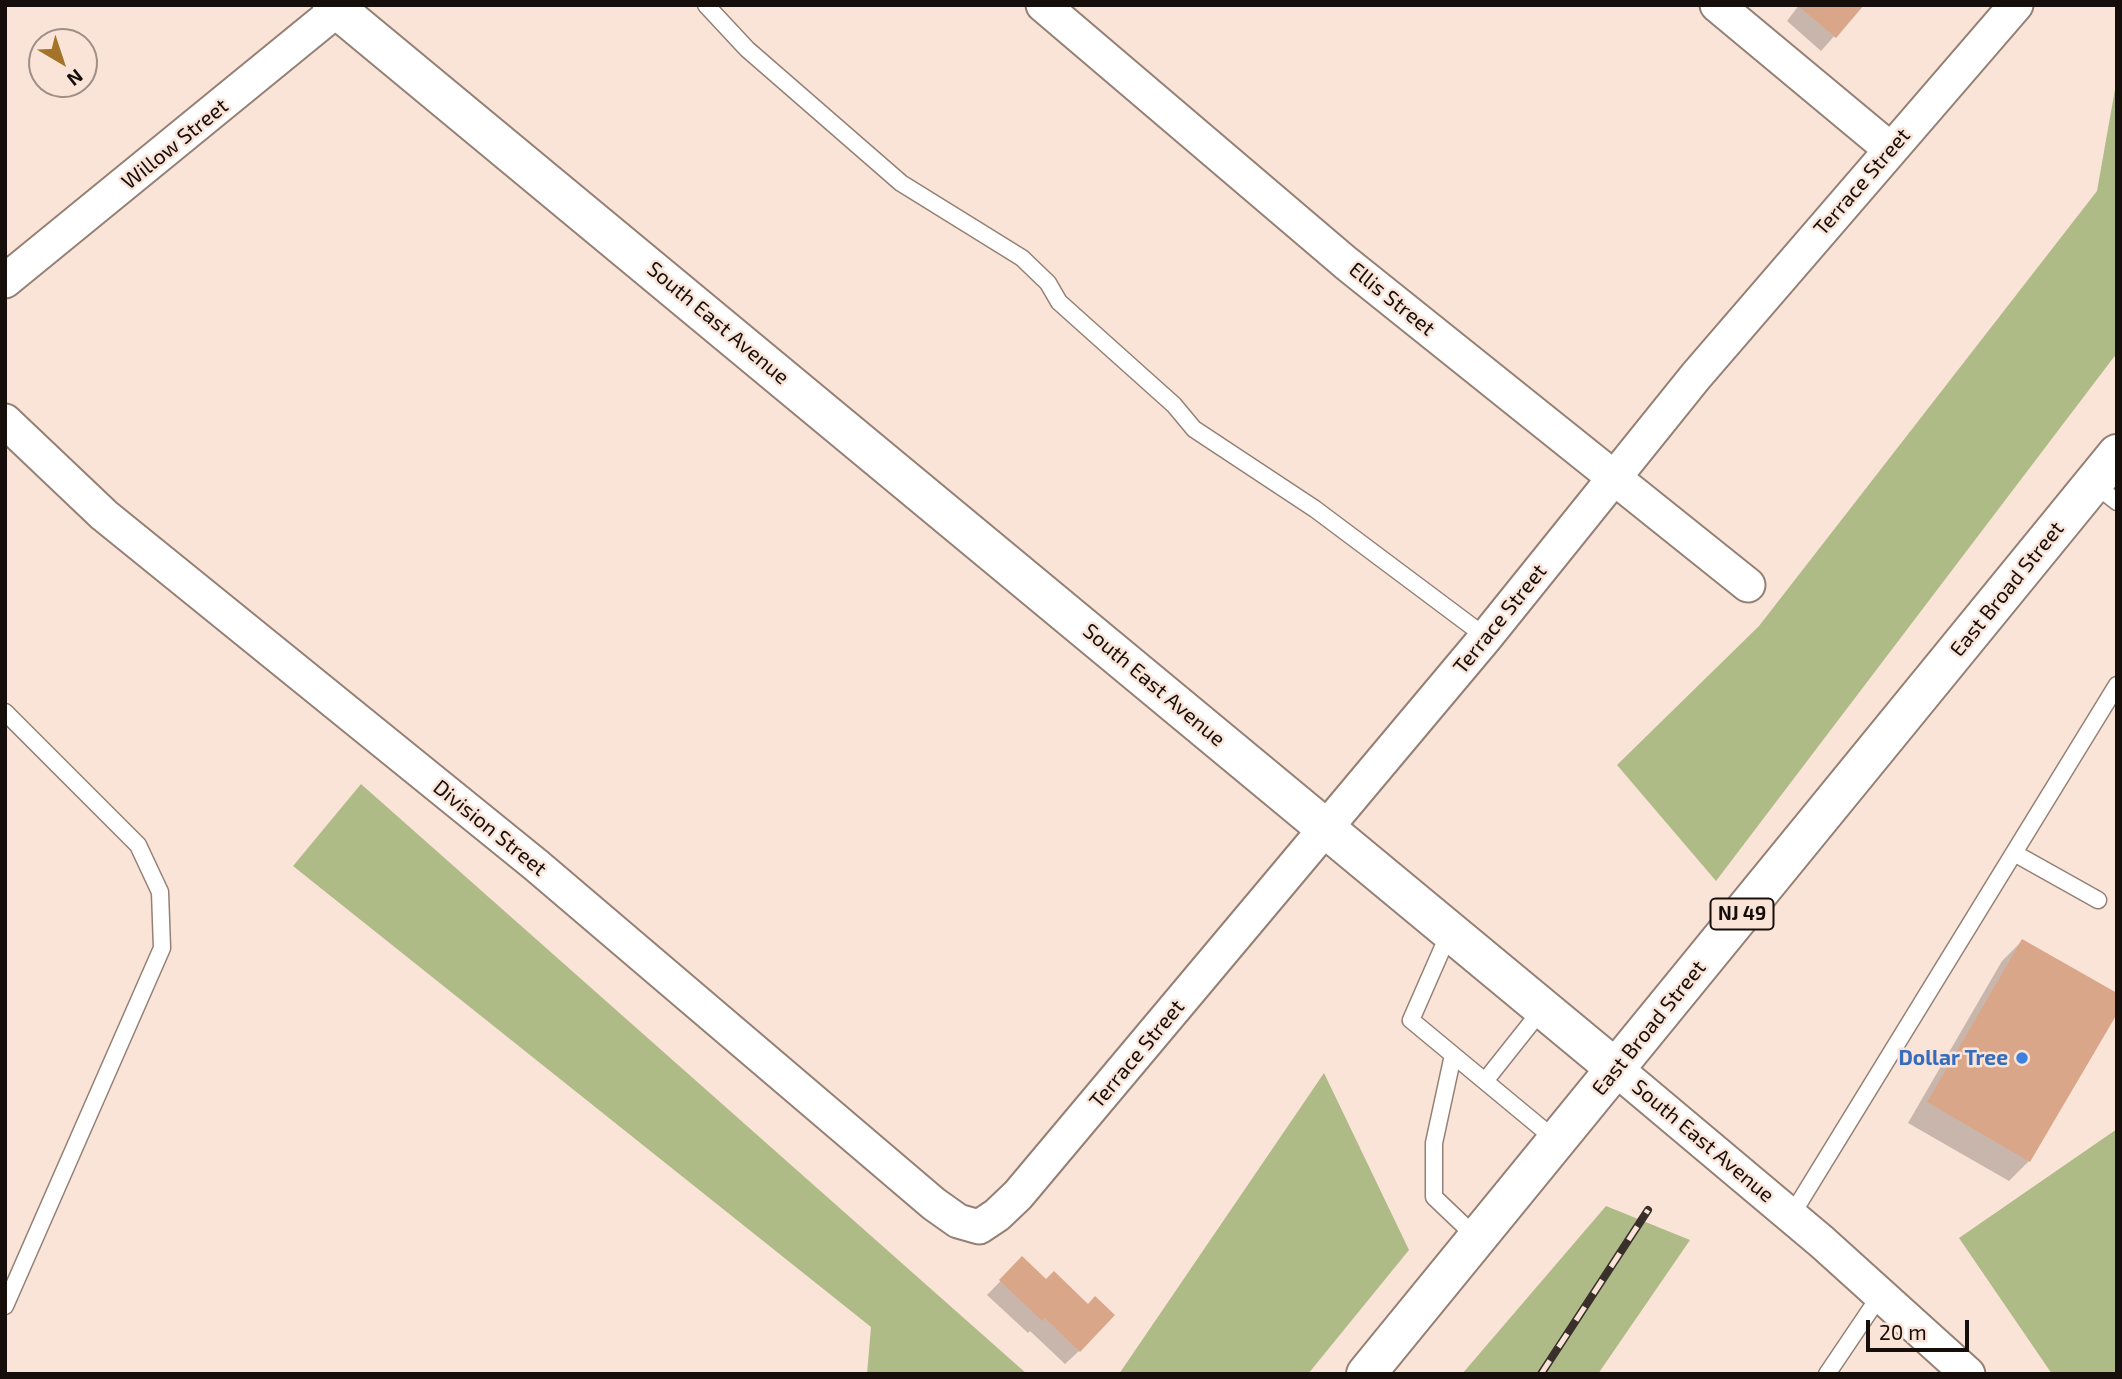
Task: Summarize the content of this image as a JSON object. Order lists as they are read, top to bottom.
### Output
{
  "streets": {
    "main road": ["South East Avenue", "East Broad Street", "NJ 49"],
    "street": [
      "Willow Street",
      "Terrace Street",
      "Ellis Street",
      "Division Street"
    ]
  },
  "crossings": [
    ["Willow Street", "South East Avenue"],
    ["Terrace Street", "Ellis Street"],
    ["Terrace Street", "South East Avenue"],
    ["Terrace Street", "Division Street"],
    ["South East Avenue", "East Broad Street"]
  ],
  "places": ["Dollar Tree"],
  "scale_bar": "20 m",
  "north": "bottom right"
}
